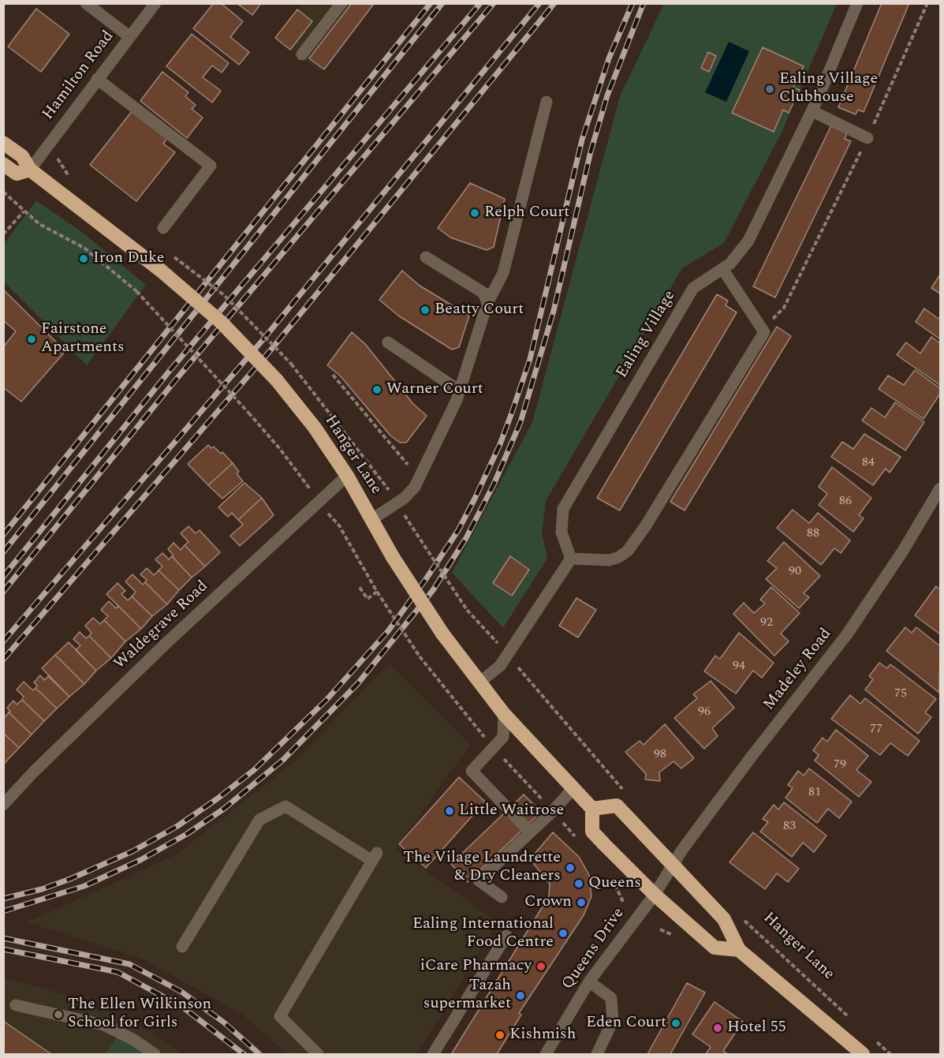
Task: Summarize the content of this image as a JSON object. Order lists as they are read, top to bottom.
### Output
{
  "streets": {
    "highway": ["Hanger Lane"],
    "street": [
      "Hamilton Road",
      "Ealing Village",
      "Waldegrave Road",
      "Madeley Road",
      "Queens Drive"
    ]
  },
  "crossings": [
    ["Hamilton Road", "Hanger Lane"],
    ["Hanger Lane", "Waldegrave Road"],
    ["Madeley Road", "Queens Drive"]
  ],
  "places": [
    "Ealing Village Clubhouse",
    "Relph Court",
    "Iron Duke",
    "Beatty Court",
    "Fairstone Apartments",
    "Warner Court",
    "Little Waitrose",
    "The Vilage Laundrette & Dry Cleaners",
    "Queens",
    "Crown",
    "Ealing International Food Centre",
    "iCare Pharmacy",
    "Tazah supermarket",
    "The Ellen Wilkinson School for Girls",
    "Eden Court",
    "Hotel 55",
    "Kishmish"
  ],
  "house_numbers": [
    "84",
    "86",
    "88",
    "90",
    "92",
    "94",
    "75",
    "96",
    "77",
    "98",
    "79",
    "81",
    "83"
  ]
}
